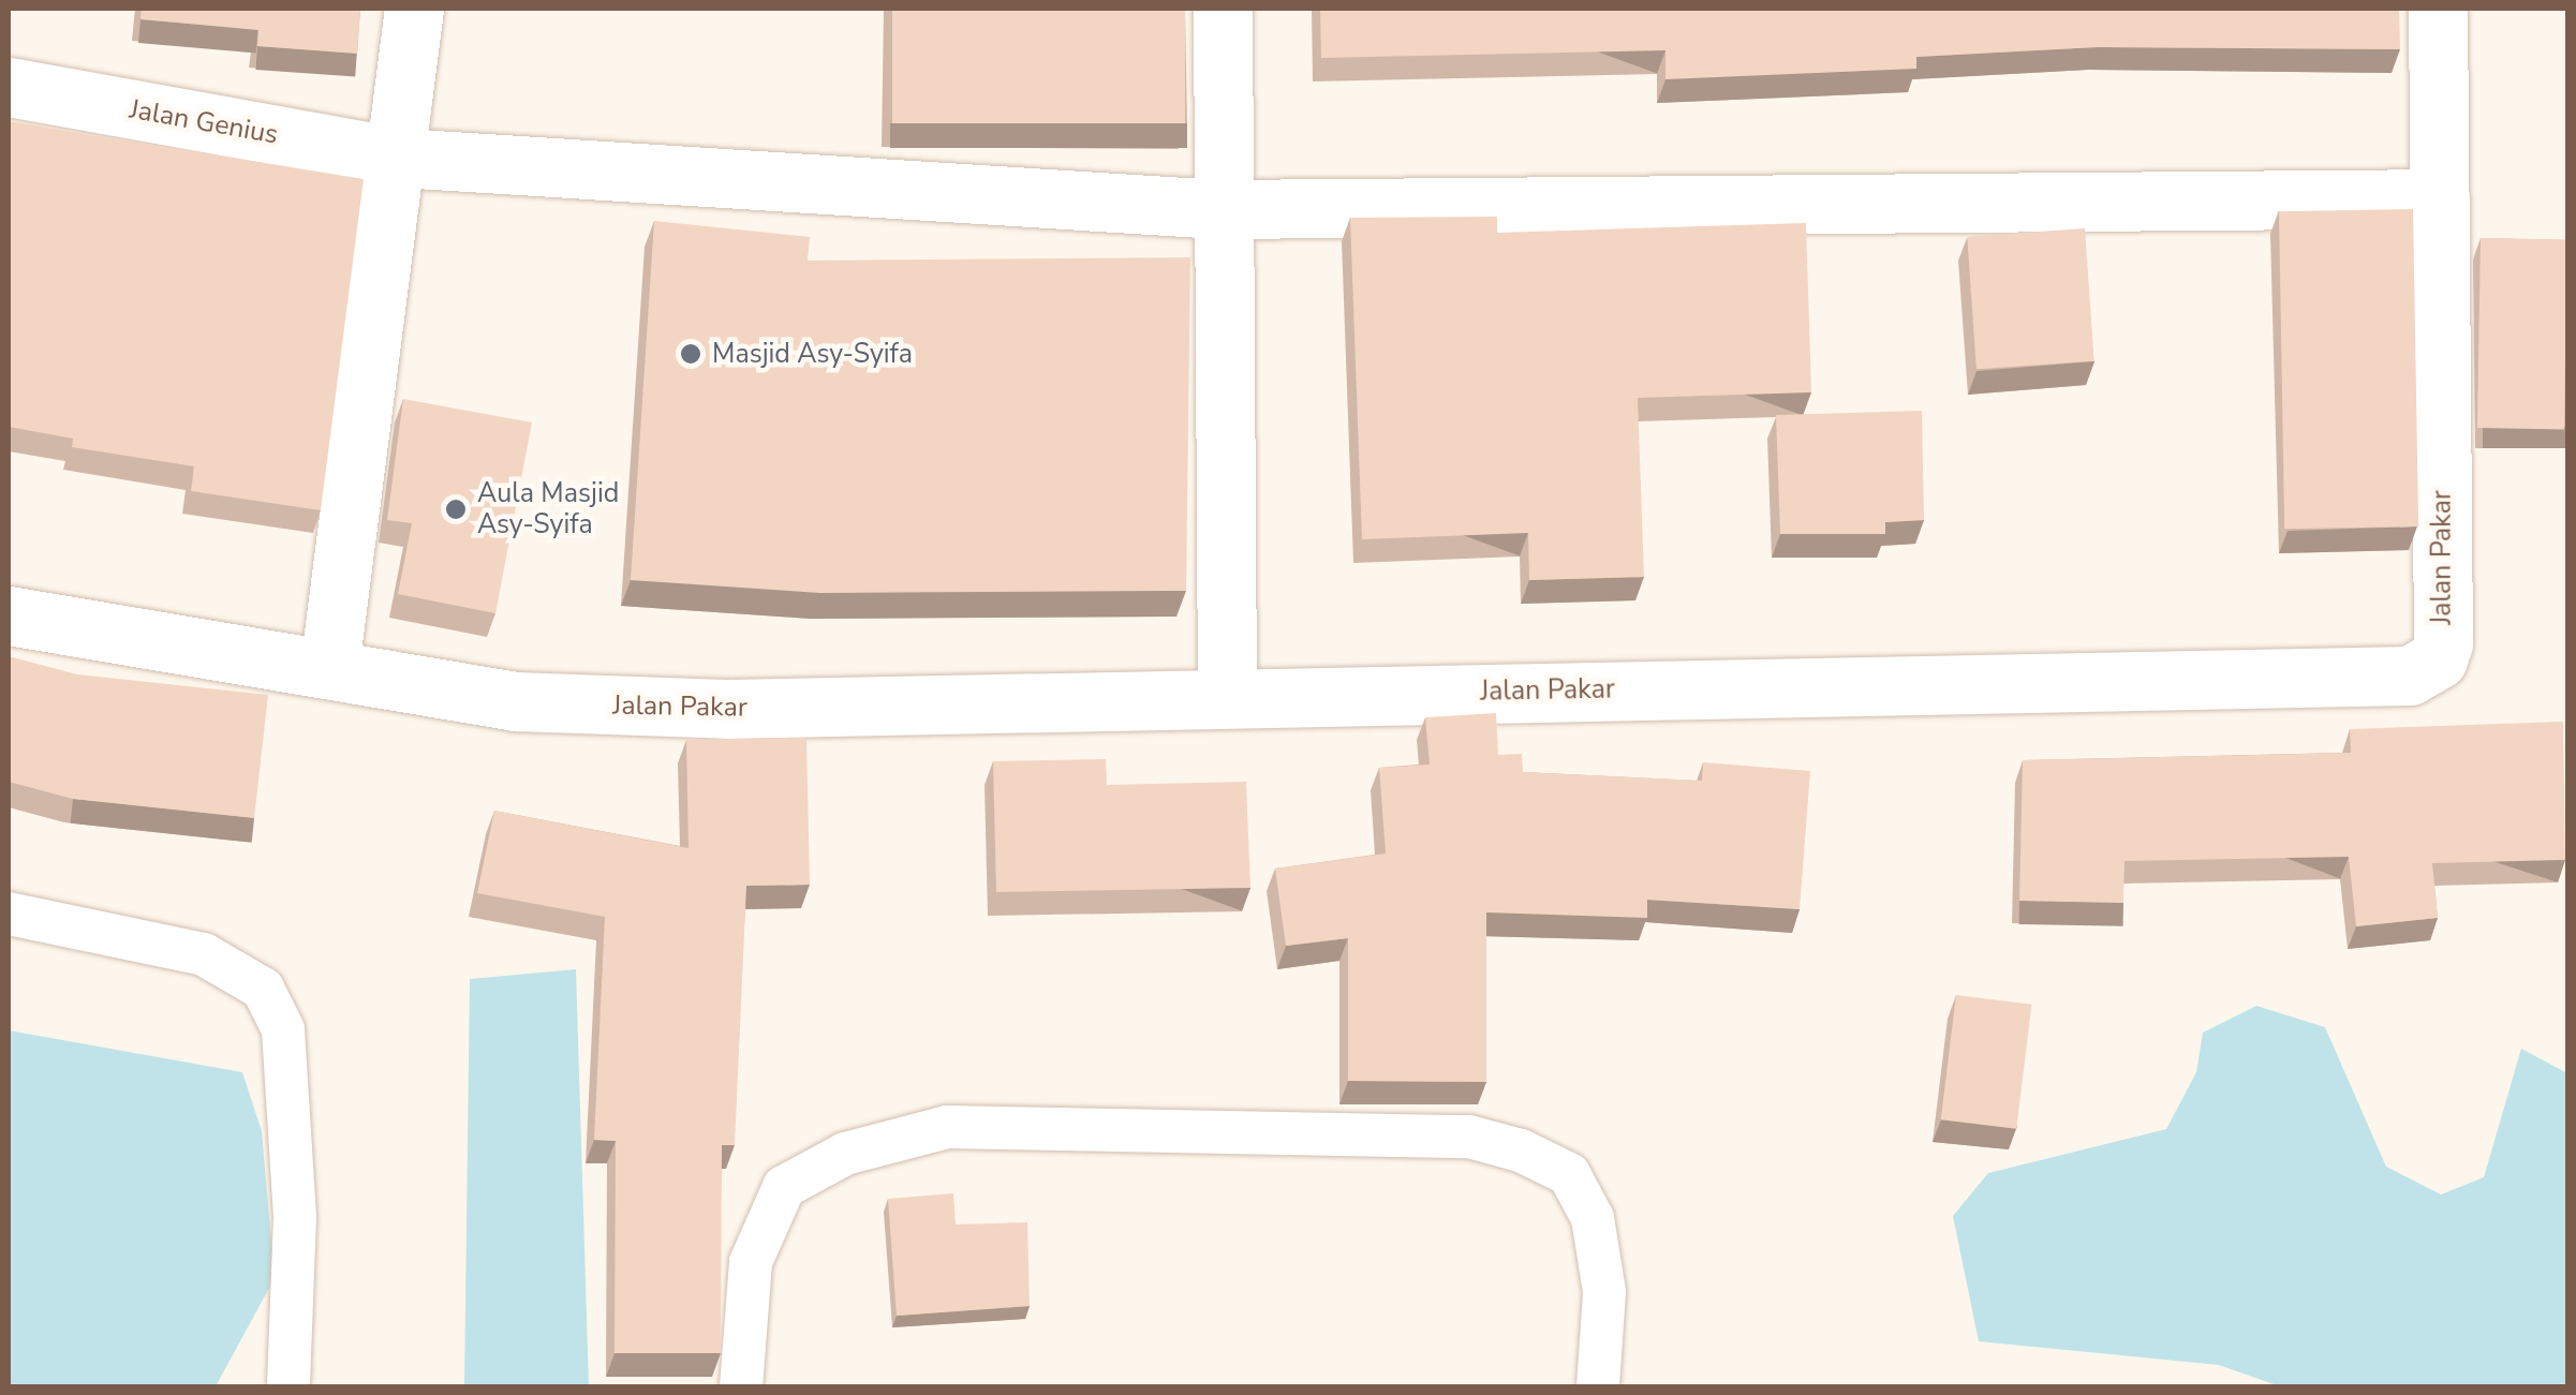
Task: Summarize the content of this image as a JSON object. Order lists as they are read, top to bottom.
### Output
{
  "streets": {
    "street": ["Jalan Genius", "Jalan Pakar"]
  },
  "crossings": [
    ["Jalan Genius", "Jalan Pakar"]
  ],
  "places": ["Masjid Asy-Syifa", "Aula Masjid Asy-Syifa"]
}
